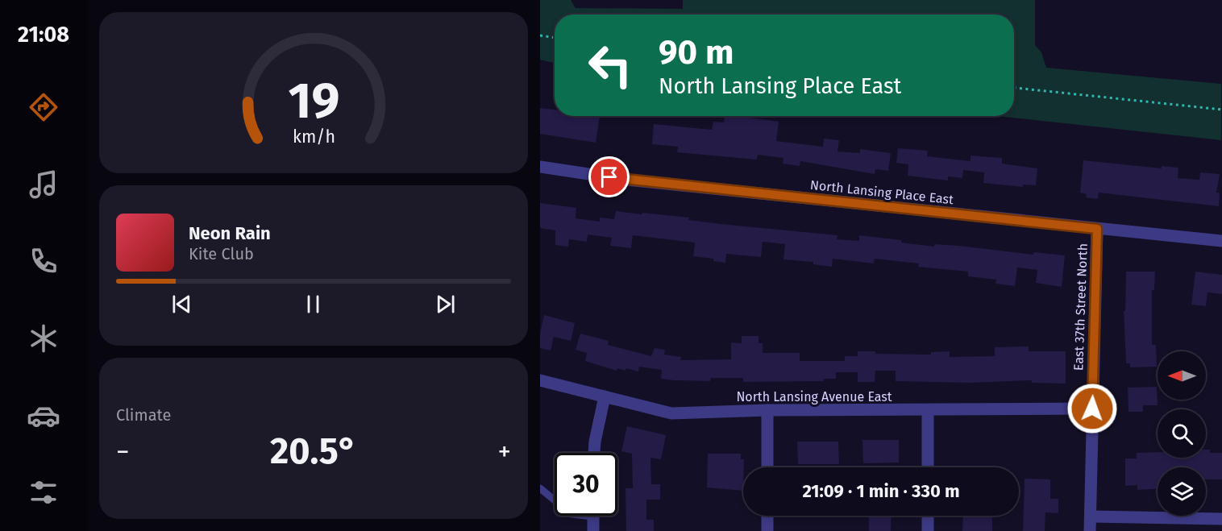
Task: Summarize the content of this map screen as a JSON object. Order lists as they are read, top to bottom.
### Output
{
  "streets": {
    "street": ["North Lansing Place East", "East 37th Street North", "North Lansing Avenue East"]
  },
  "crossings": [
    ["North Lansing Place East", "East 37th Street North"],
    ["East 37th Street North", "North Lansing Avenue East"]
  ],
  "north": "left",
  "page": {
    "tabs": "21:08",
    "turn": ["90 m", "North Lansing Place East"],
    "song": ["Neon Rain", "Kite Club"],
    "tile": "Climate",
    "heat": ["−", "20.5°", "+"],
    "limit": "30",
    "trip": "21:09 · 1 min · 330 m",
    "gauge": ["19", "km/h"]
  }
}
